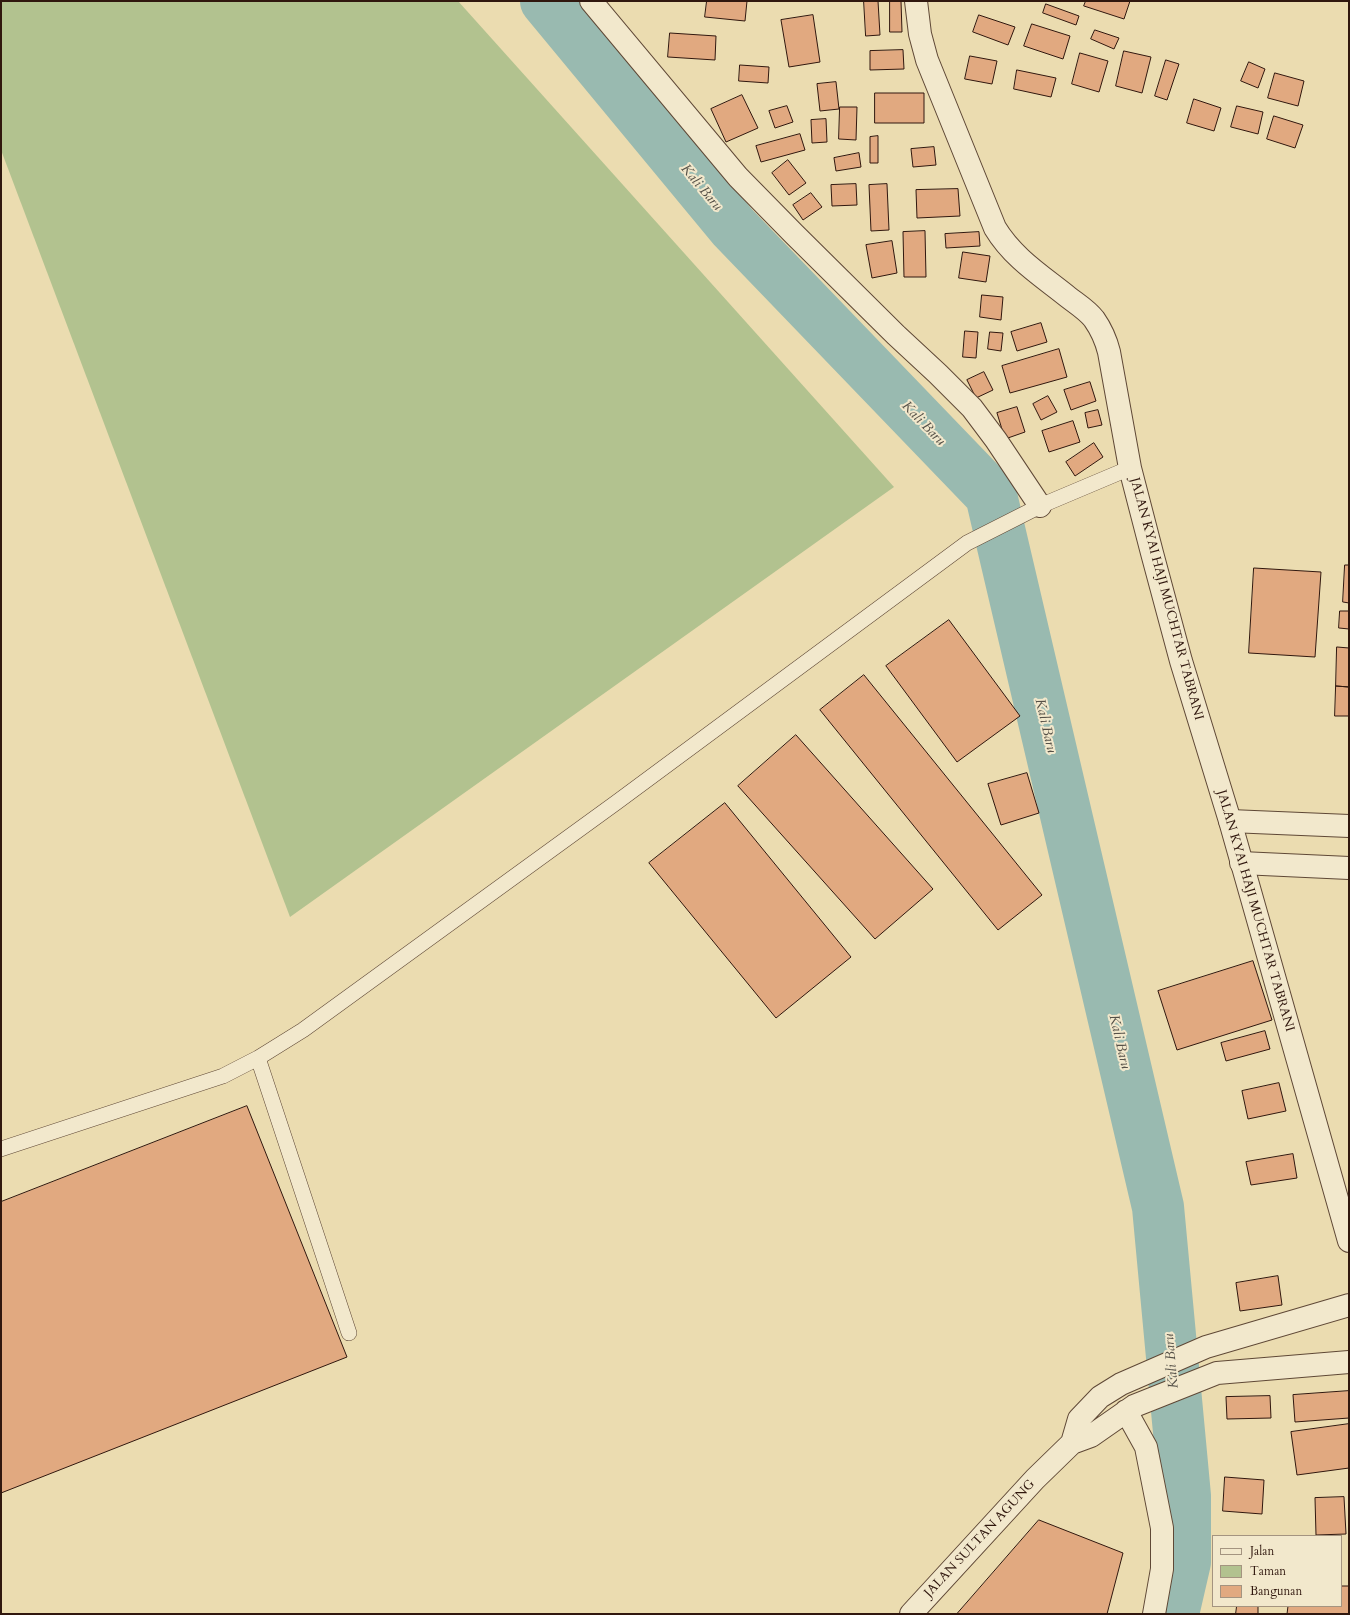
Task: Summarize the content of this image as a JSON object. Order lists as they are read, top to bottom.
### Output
{
  "streets": {
    "street": ["JALAN KYAI HAJI MUCHTAR TABRANI", "JALAN SULTAN AGUNG"]
  },
  "water": ["Kali Baru"],
  "legend": ["Jalan", "Taman", "Bangunan"]
}
